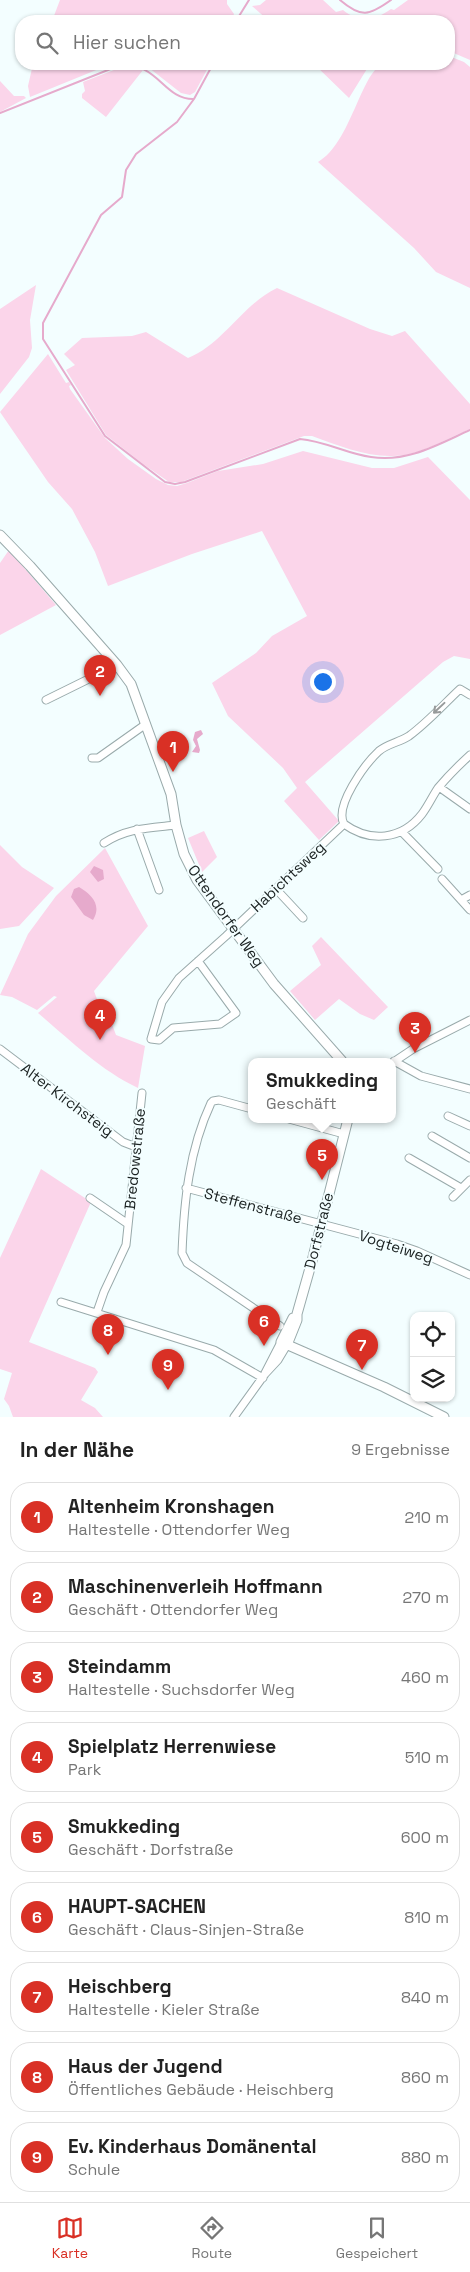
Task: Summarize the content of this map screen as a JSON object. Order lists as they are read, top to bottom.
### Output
{
  "streets": {
    "main road": ["Ottendorfer Weg", "Dorfstraße"],
    "street": [
      "Habichtsweg",
      "Alter Kirchsteig",
      "Bredowstraße",
      "Steffenstraße",
      "Vogteiweg"
    ]
  },
  "crossings": [
    ["Habichtsweg", "Ottendorfer Weg"],
    ["Alter Kirchsteig", "Bredowstraße"],
    ["Steffenstraße", "Dorfstraße"],
    ["Steffenstraße", "Vogteiweg"],
    ["Dorfstraße", "Vogteiweg"]
  ],
  "page": {
    "search": "Hier suchen",
    "pins": [
      "2",
      "1",
      "4",
      "3",
      "5",
      "6",
      "8",
      "7",
      "9"
    ],
    "popup": ["Smukkeding", "Geschäft"],
    "heading": ["In der Nähe", "9 Ergebnisse"],
    "list": [
      {
        "mark": "1",
        "name": "Altenheim Kronshagen",
        "note": "Haltestelle · Ottendorfer Weg",
        "value": "210 m"
      },
      {
        "mark": "2",
        "name": "Maschinenverleih Hoffmann",
        "note": "Geschäft · Ottendorfer Weg",
        "value": "270 m"
      },
      {
        "mark": "3",
        "name": "Steindamm",
        "note": "Haltestelle · Suchsdorfer Weg",
        "value": "460 m"
      },
      {
        "mark": "4",
        "name": "Spielplatz Herrenwiese",
        "note": "Park",
        "value": "510 m"
      },
      {
        "mark": "5",
        "name": "Smukkeding",
        "note": "Geschäft · Dorfstraße",
        "value": "600 m"
      },
      {
        "mark": "6",
        "name": "HAUPT-SACHEN",
        "note": "Geschäft · Claus-Sinjen-Straße",
        "value": "810 m"
      },
      {
        "mark": "7",
        "name": "Heischberg",
        "note": "Haltestelle · Kieler Straße",
        "value": "840 m"
      },
      {
        "mark": "8",
        "name": "Haus der Jugend",
        "note": "Öffentliches Gebäude · Heischberg",
        "value": "860 m"
      },
      {
        "mark": "9",
        "name": "Ev. Kinderhaus Domänental",
        "note": "Schule",
        "value": "880 m"
      }
    ],
    "nav": ["Karte", "Route", "Gespeichert"]
  }
}
